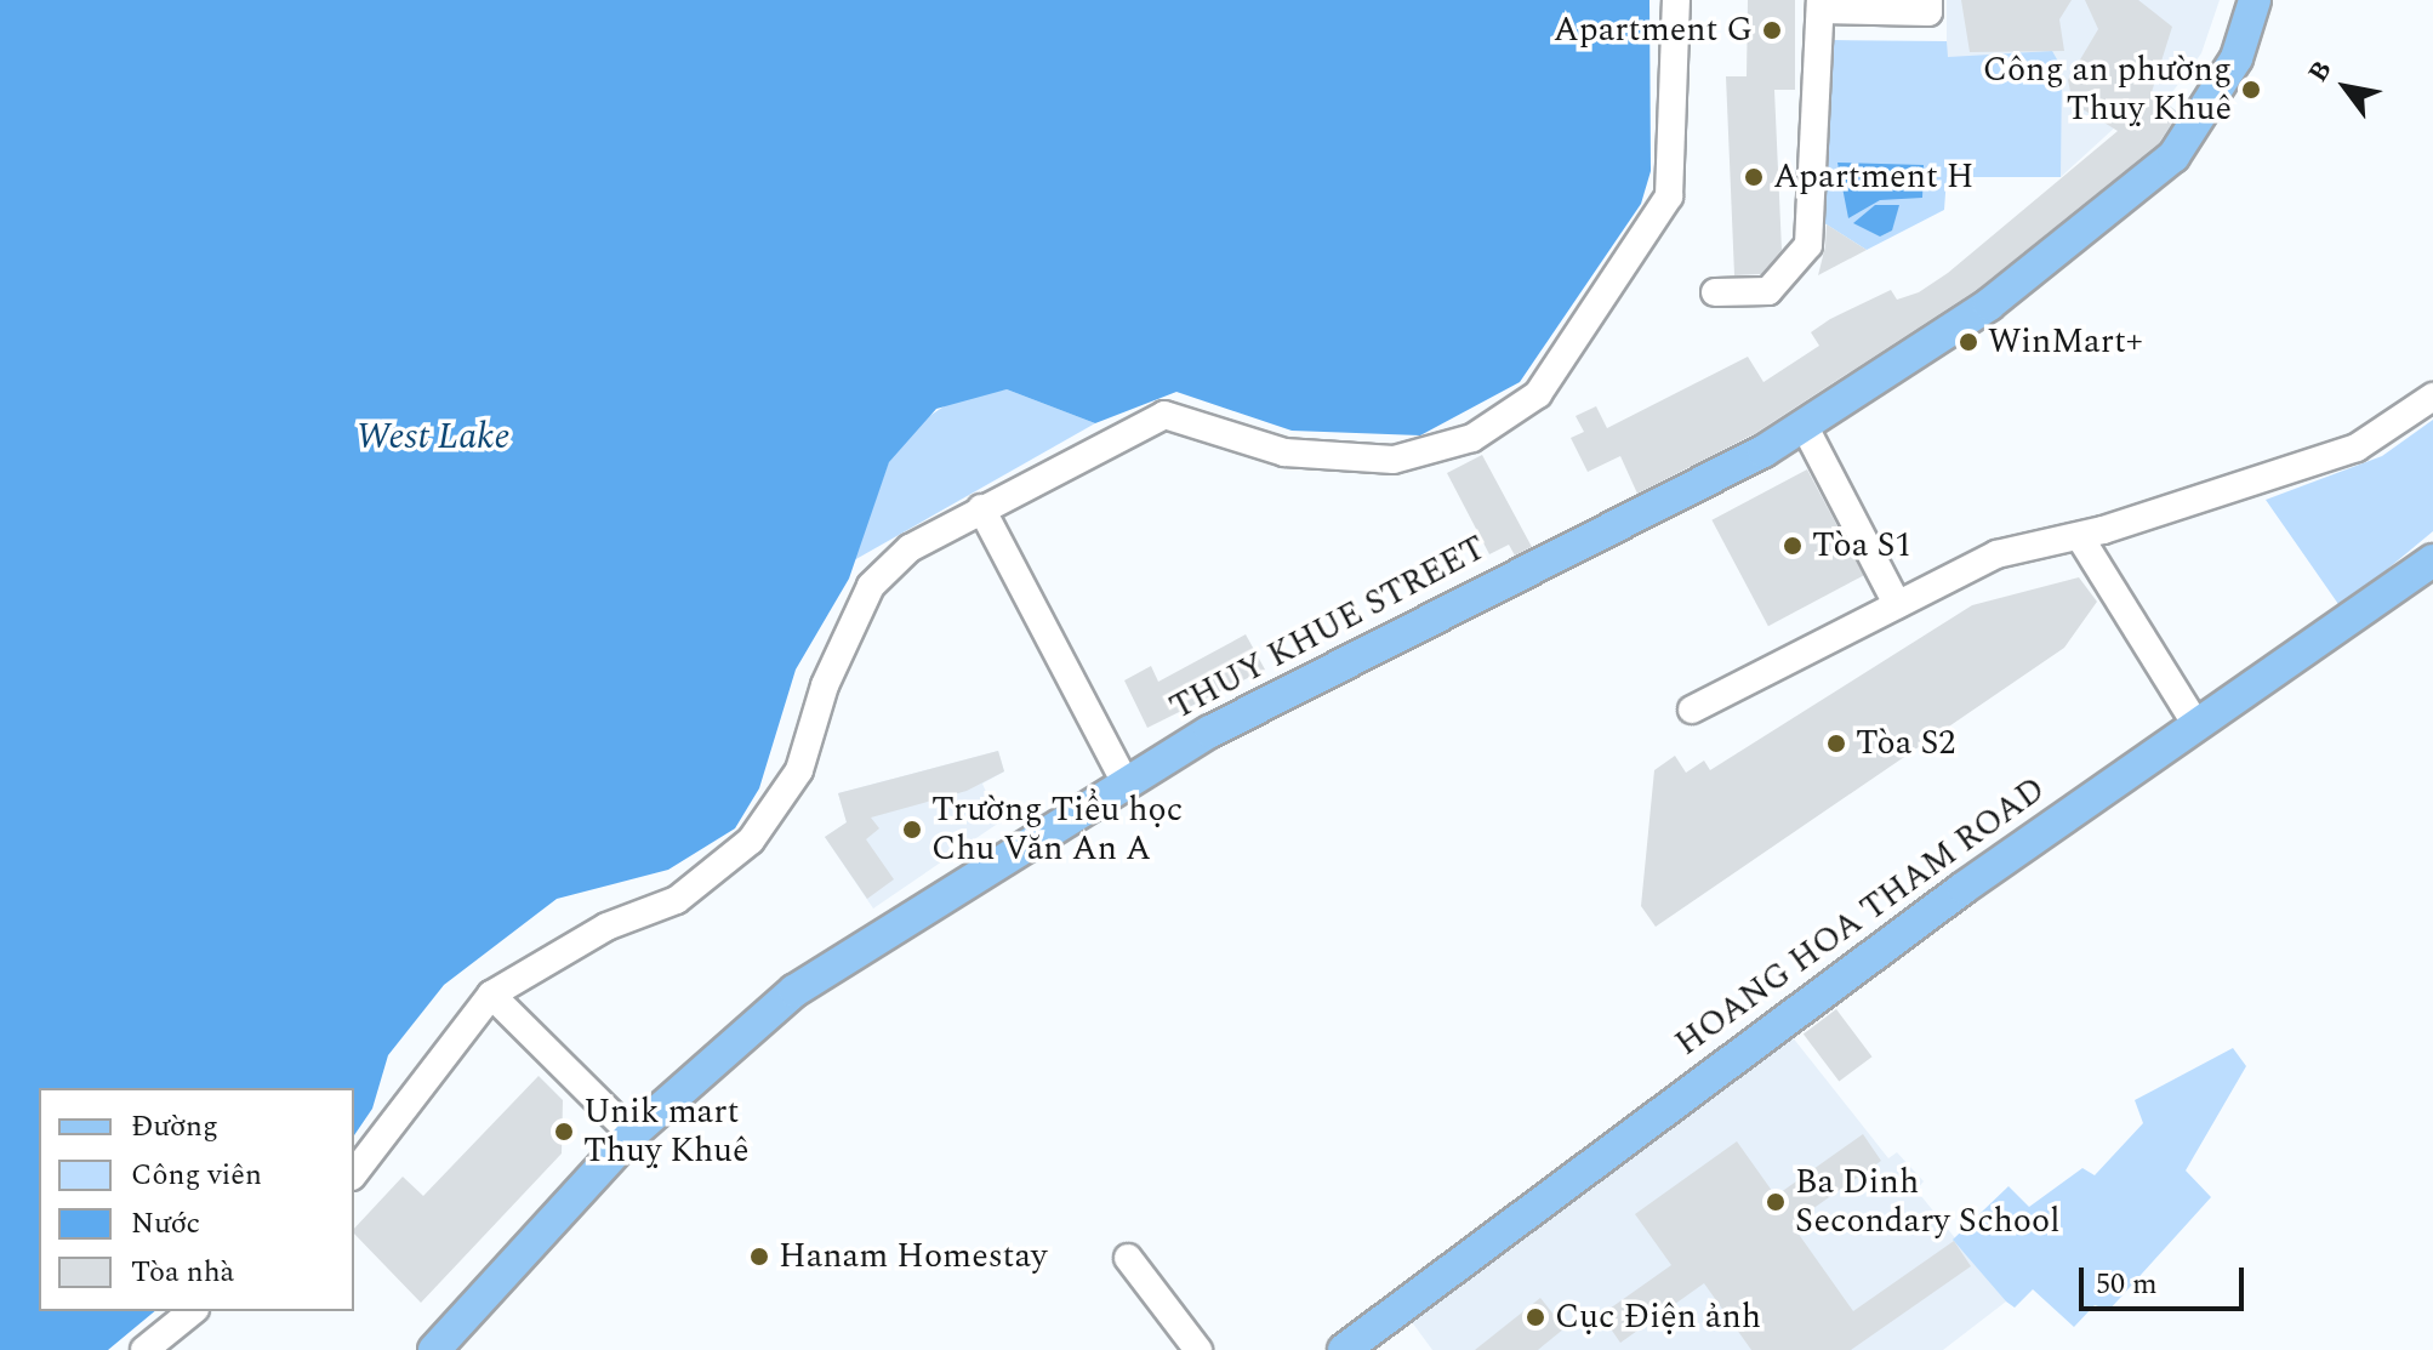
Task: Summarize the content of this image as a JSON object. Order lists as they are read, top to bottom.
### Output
{
  "streets": {
    "main road": ["THUY KHUE STREET", "HOANG HOA THAM ROAD"]
  },
  "water": ["West Lake"],
  "places": [
    "Apartment G",
    "Công an phường Thuỵ Khuê",
    "Apartment H",
    "WinMart+",
    "Tòa S1",
    "Tòa S2",
    "Trường Tiểu học Chu Văn An A",
    "Unik mart Thuỵ Khuê",
    "Ba Dinh Secondary School",
    "Hanam Homestay",
    "Cục Điện ảnh"
  ],
  "legend": [
    "Đường",
    "Công viên",
    "Nước",
    "Tòa nhà"
  ],
  "scale_bar": "50 m",
  "north": "top left"
}
